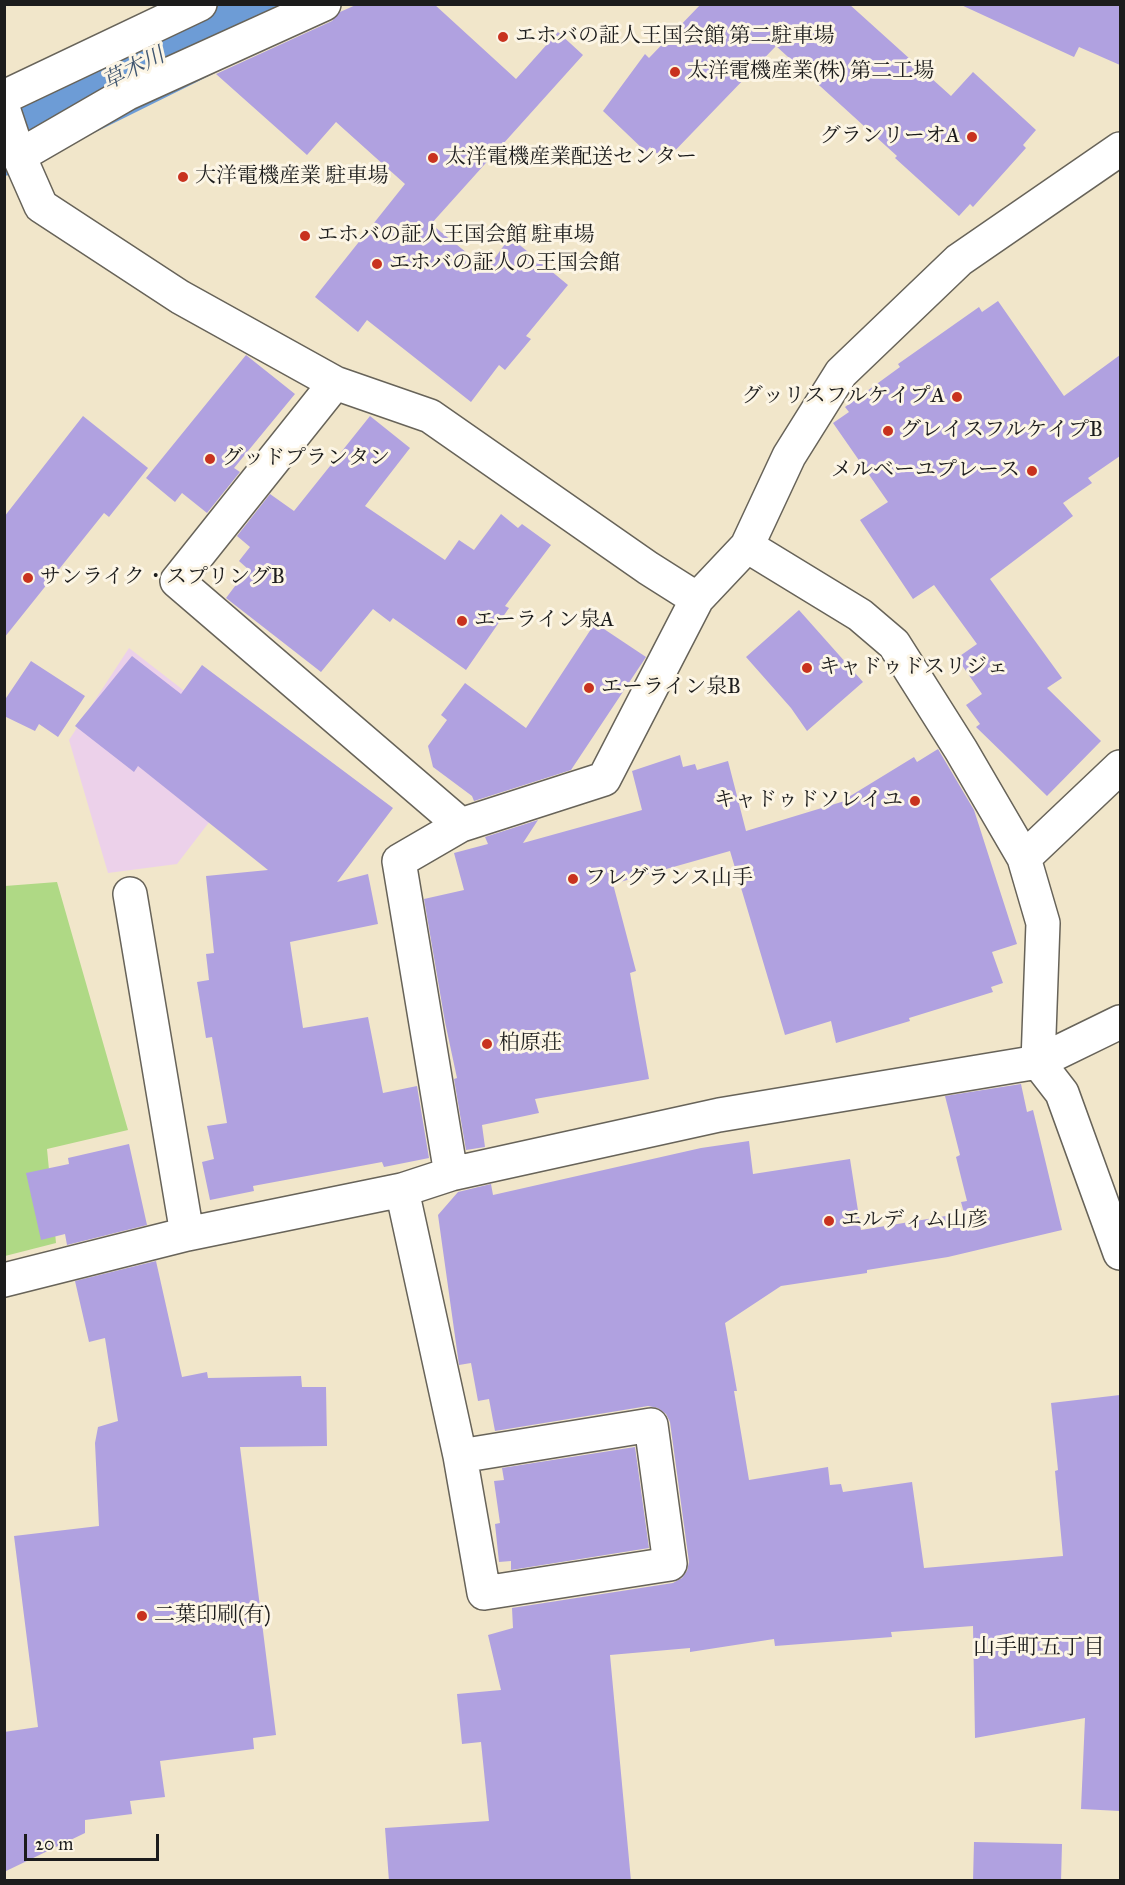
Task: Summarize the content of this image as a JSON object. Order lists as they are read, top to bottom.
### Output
{
  "districts": ["山手町五丁目"],
  "water": ["草木川"],
  "places": [
    "エホバの証人王国会館 第二駐車場",
    "太洋電機産業(株) 第二工場",
    "グランリーオA",
    "太洋電機産業配送センター",
    "大洋電機産業 駐車場",
    "エホバの証人王国会館 駐車場",
    "エホバの証人の王国会館",
    "グッリスフルケイプA",
    "グレイスフルケイプB",
    "グッドプランタン",
    "メルベーユプレース",
    "サンライク・スプリングB",
    "エーライン泉A",
    "キャドゥドスリジェ",
    "エーライン泉B",
    "キャドゥドソレイユ",
    "フレグランス山手",
    "柏原荘",
    "エルディム山彦",
    "二葉印刷(有)"
  ],
  "scale_bar": "20 m"
}
